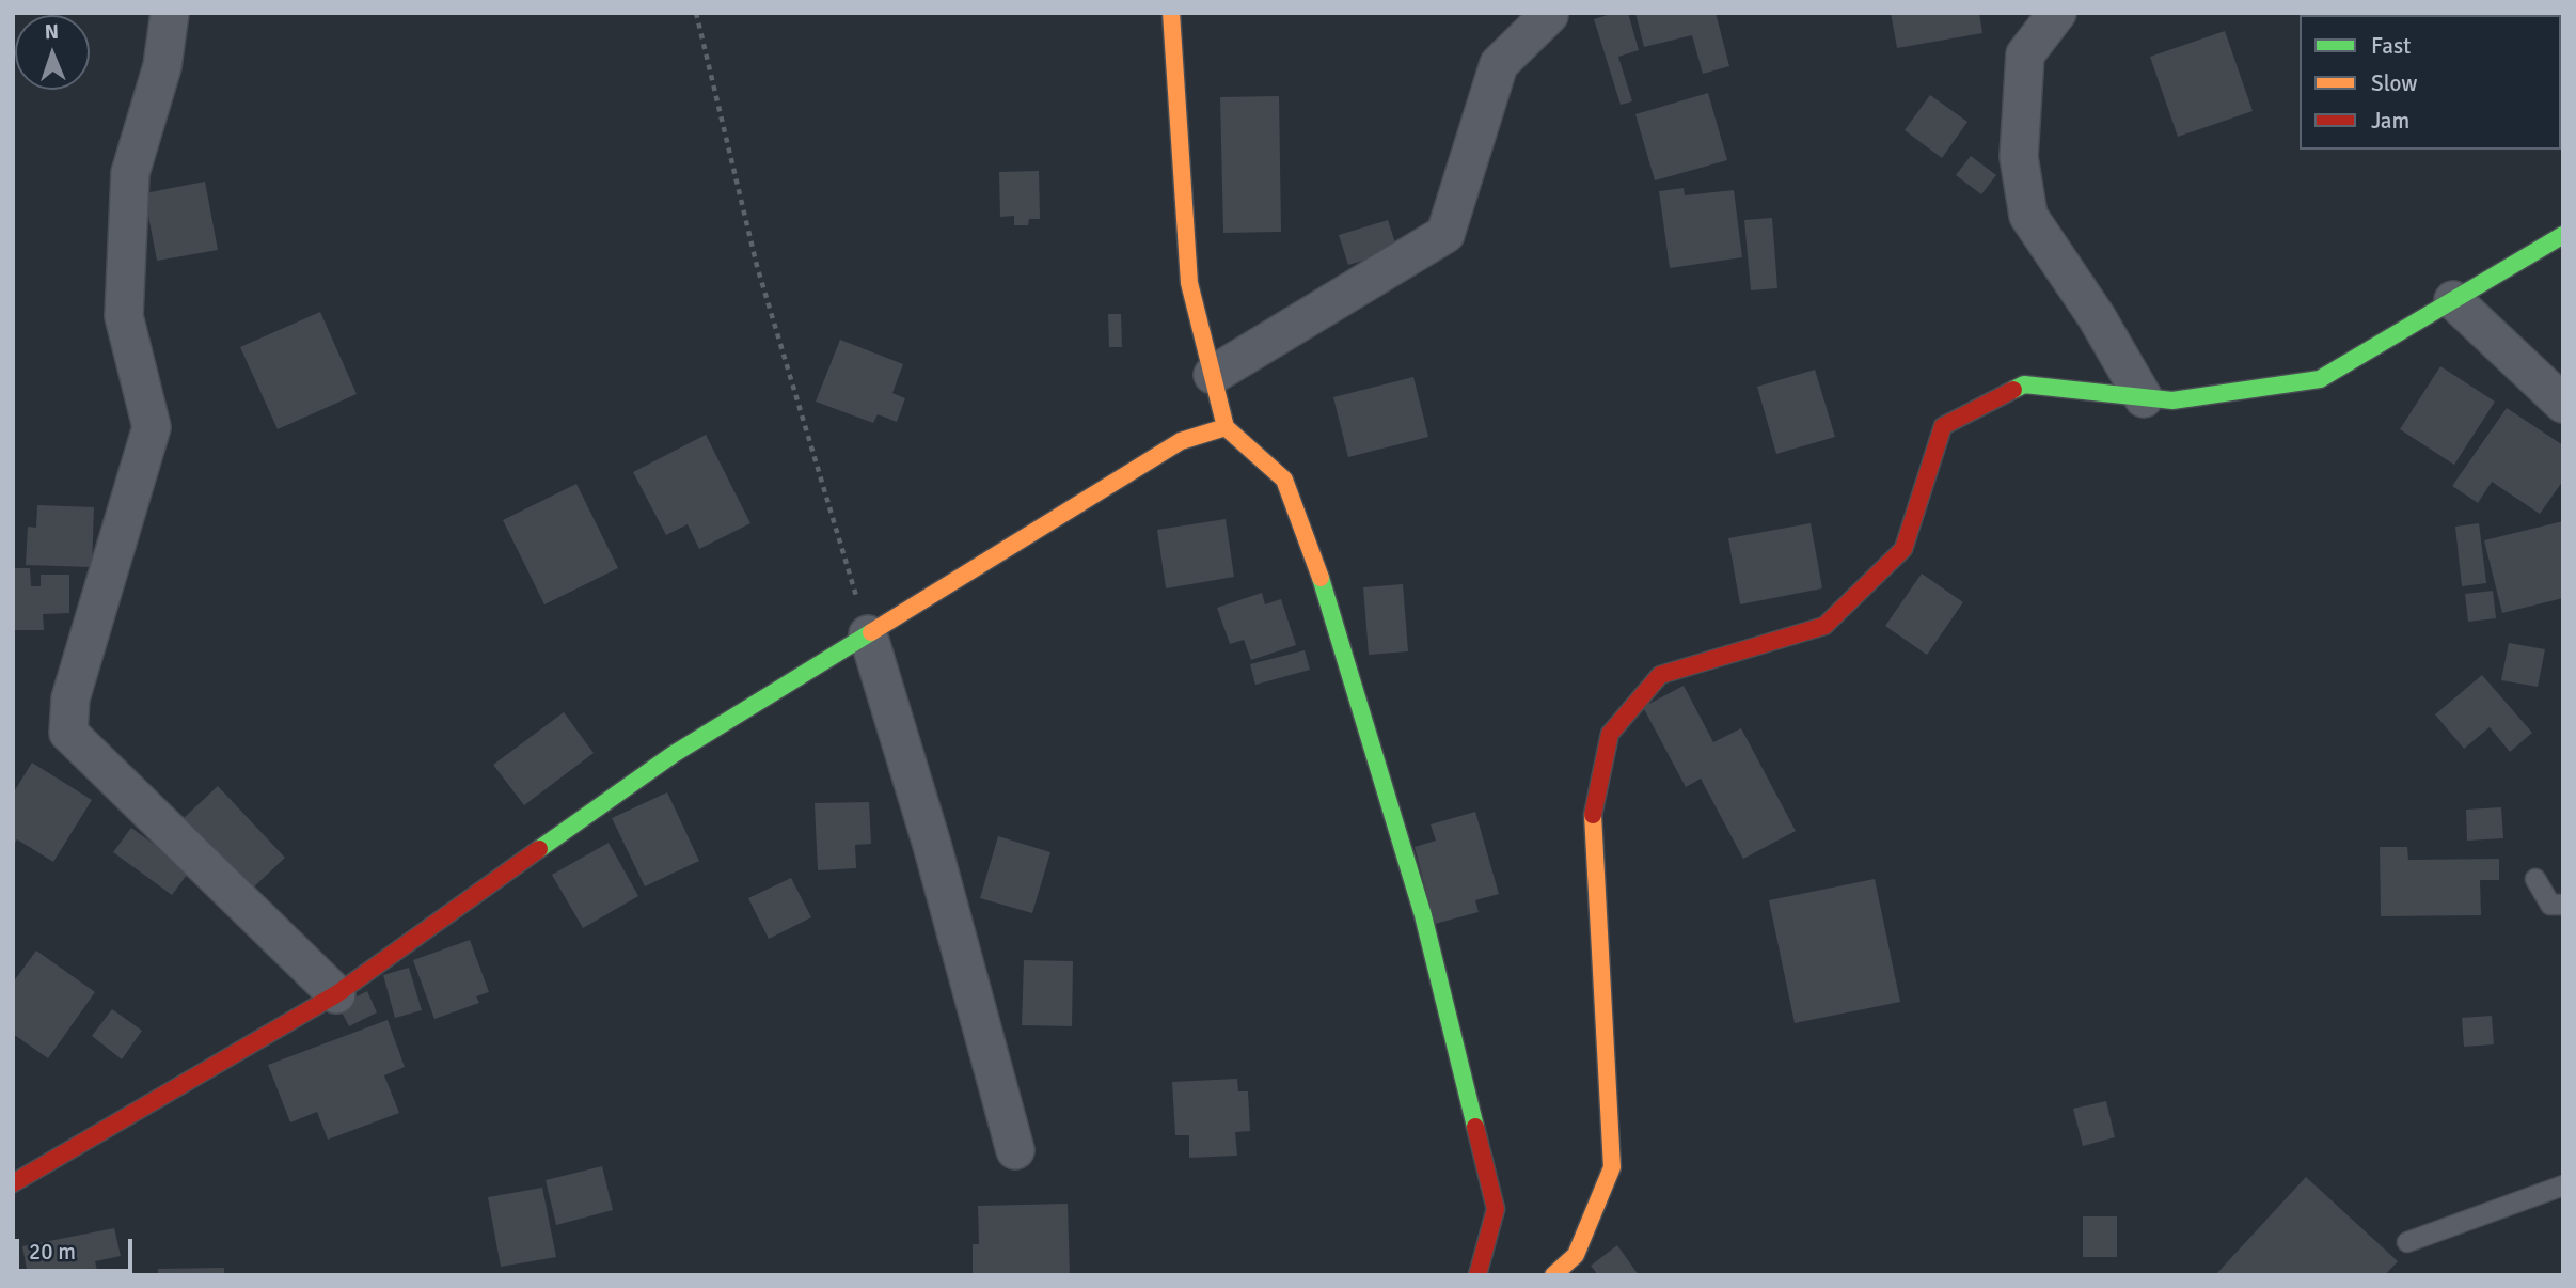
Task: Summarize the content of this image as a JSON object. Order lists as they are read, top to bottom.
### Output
{
  "legend": ["Fast", "Slow", "Jam"],
  "scale_bar": "20 m",
  "north": "top"
}
